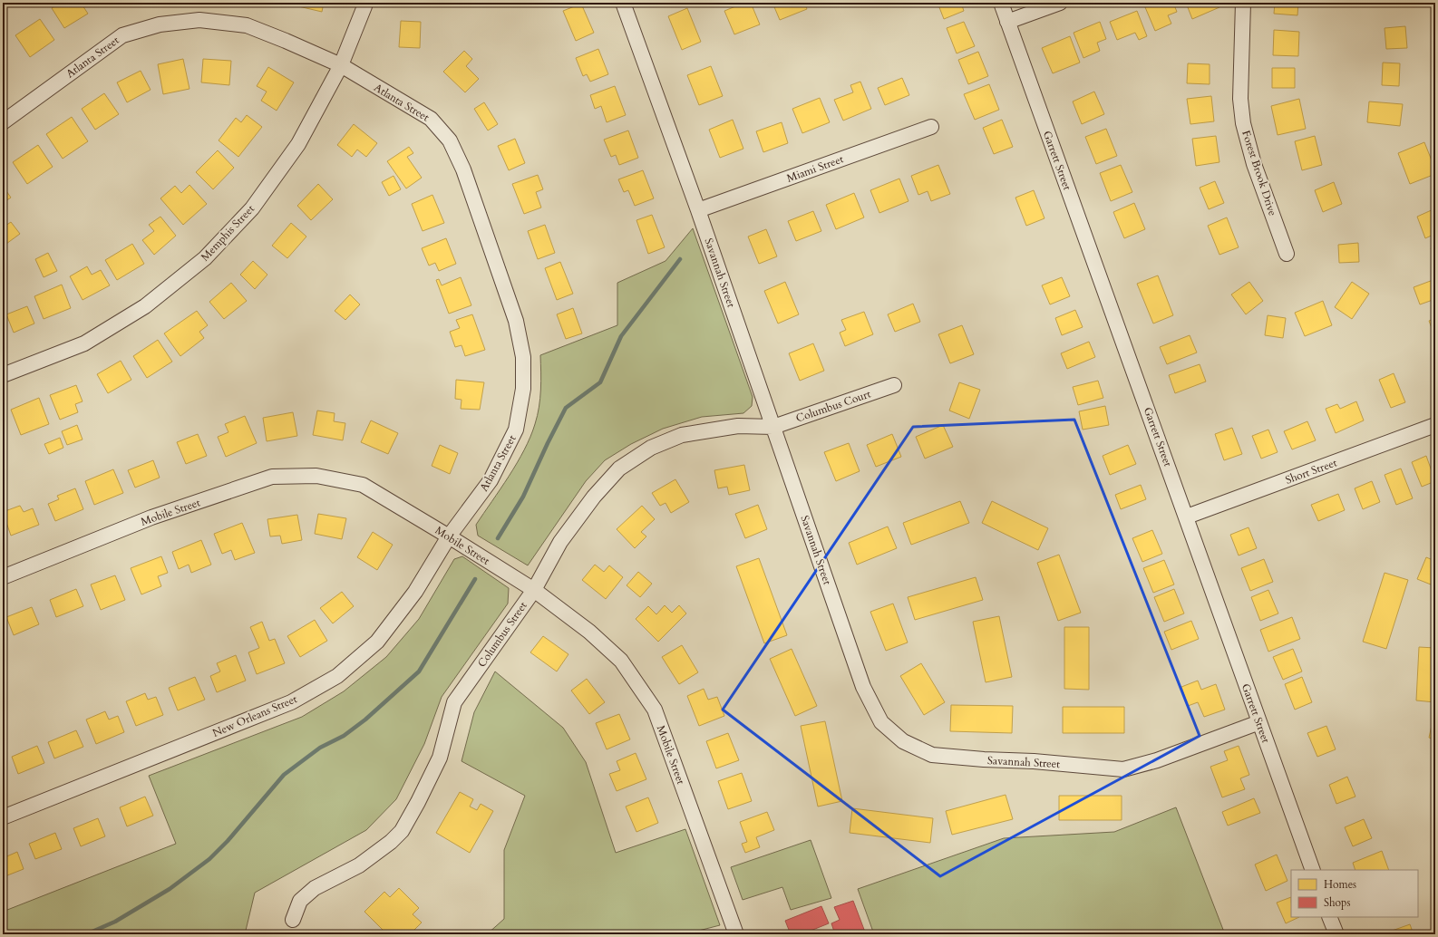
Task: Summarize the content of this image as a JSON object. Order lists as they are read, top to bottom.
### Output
{
  "streets": {
    "street": [
      "Atlanta Street",
      "Garrett Street",
      "Miami Street",
      "Forest Brook Drive",
      "Memphis Street",
      "Savannah Street",
      "Columbus Court",
      "Short Street",
      "Mobile Street",
      "Columbus Street",
      "New Orleans Street"
    ]
  },
  "crossings": [
    ["Atlanta Street", "Memphis Street"],
    ["Atlanta Street", "Mobile Street"],
    ["Atlanta Street", "New Orleans Street"],
    ["Garrett Street", "Savannah Street"],
    ["Garrett Street", "Short Street"],
    ["Miami Street", "Savannah Street"],
    ["Savannah Street", "Columbus Court"],
    ["Savannah Street", "Columbus Street"],
    ["Columbus Court", "Columbus Street"],
    ["Mobile Street", "Columbus Street"],
    ["Mobile Street", "New Orleans Street"]
  ],
  "legend": ["Homes", "Shops"]
}
